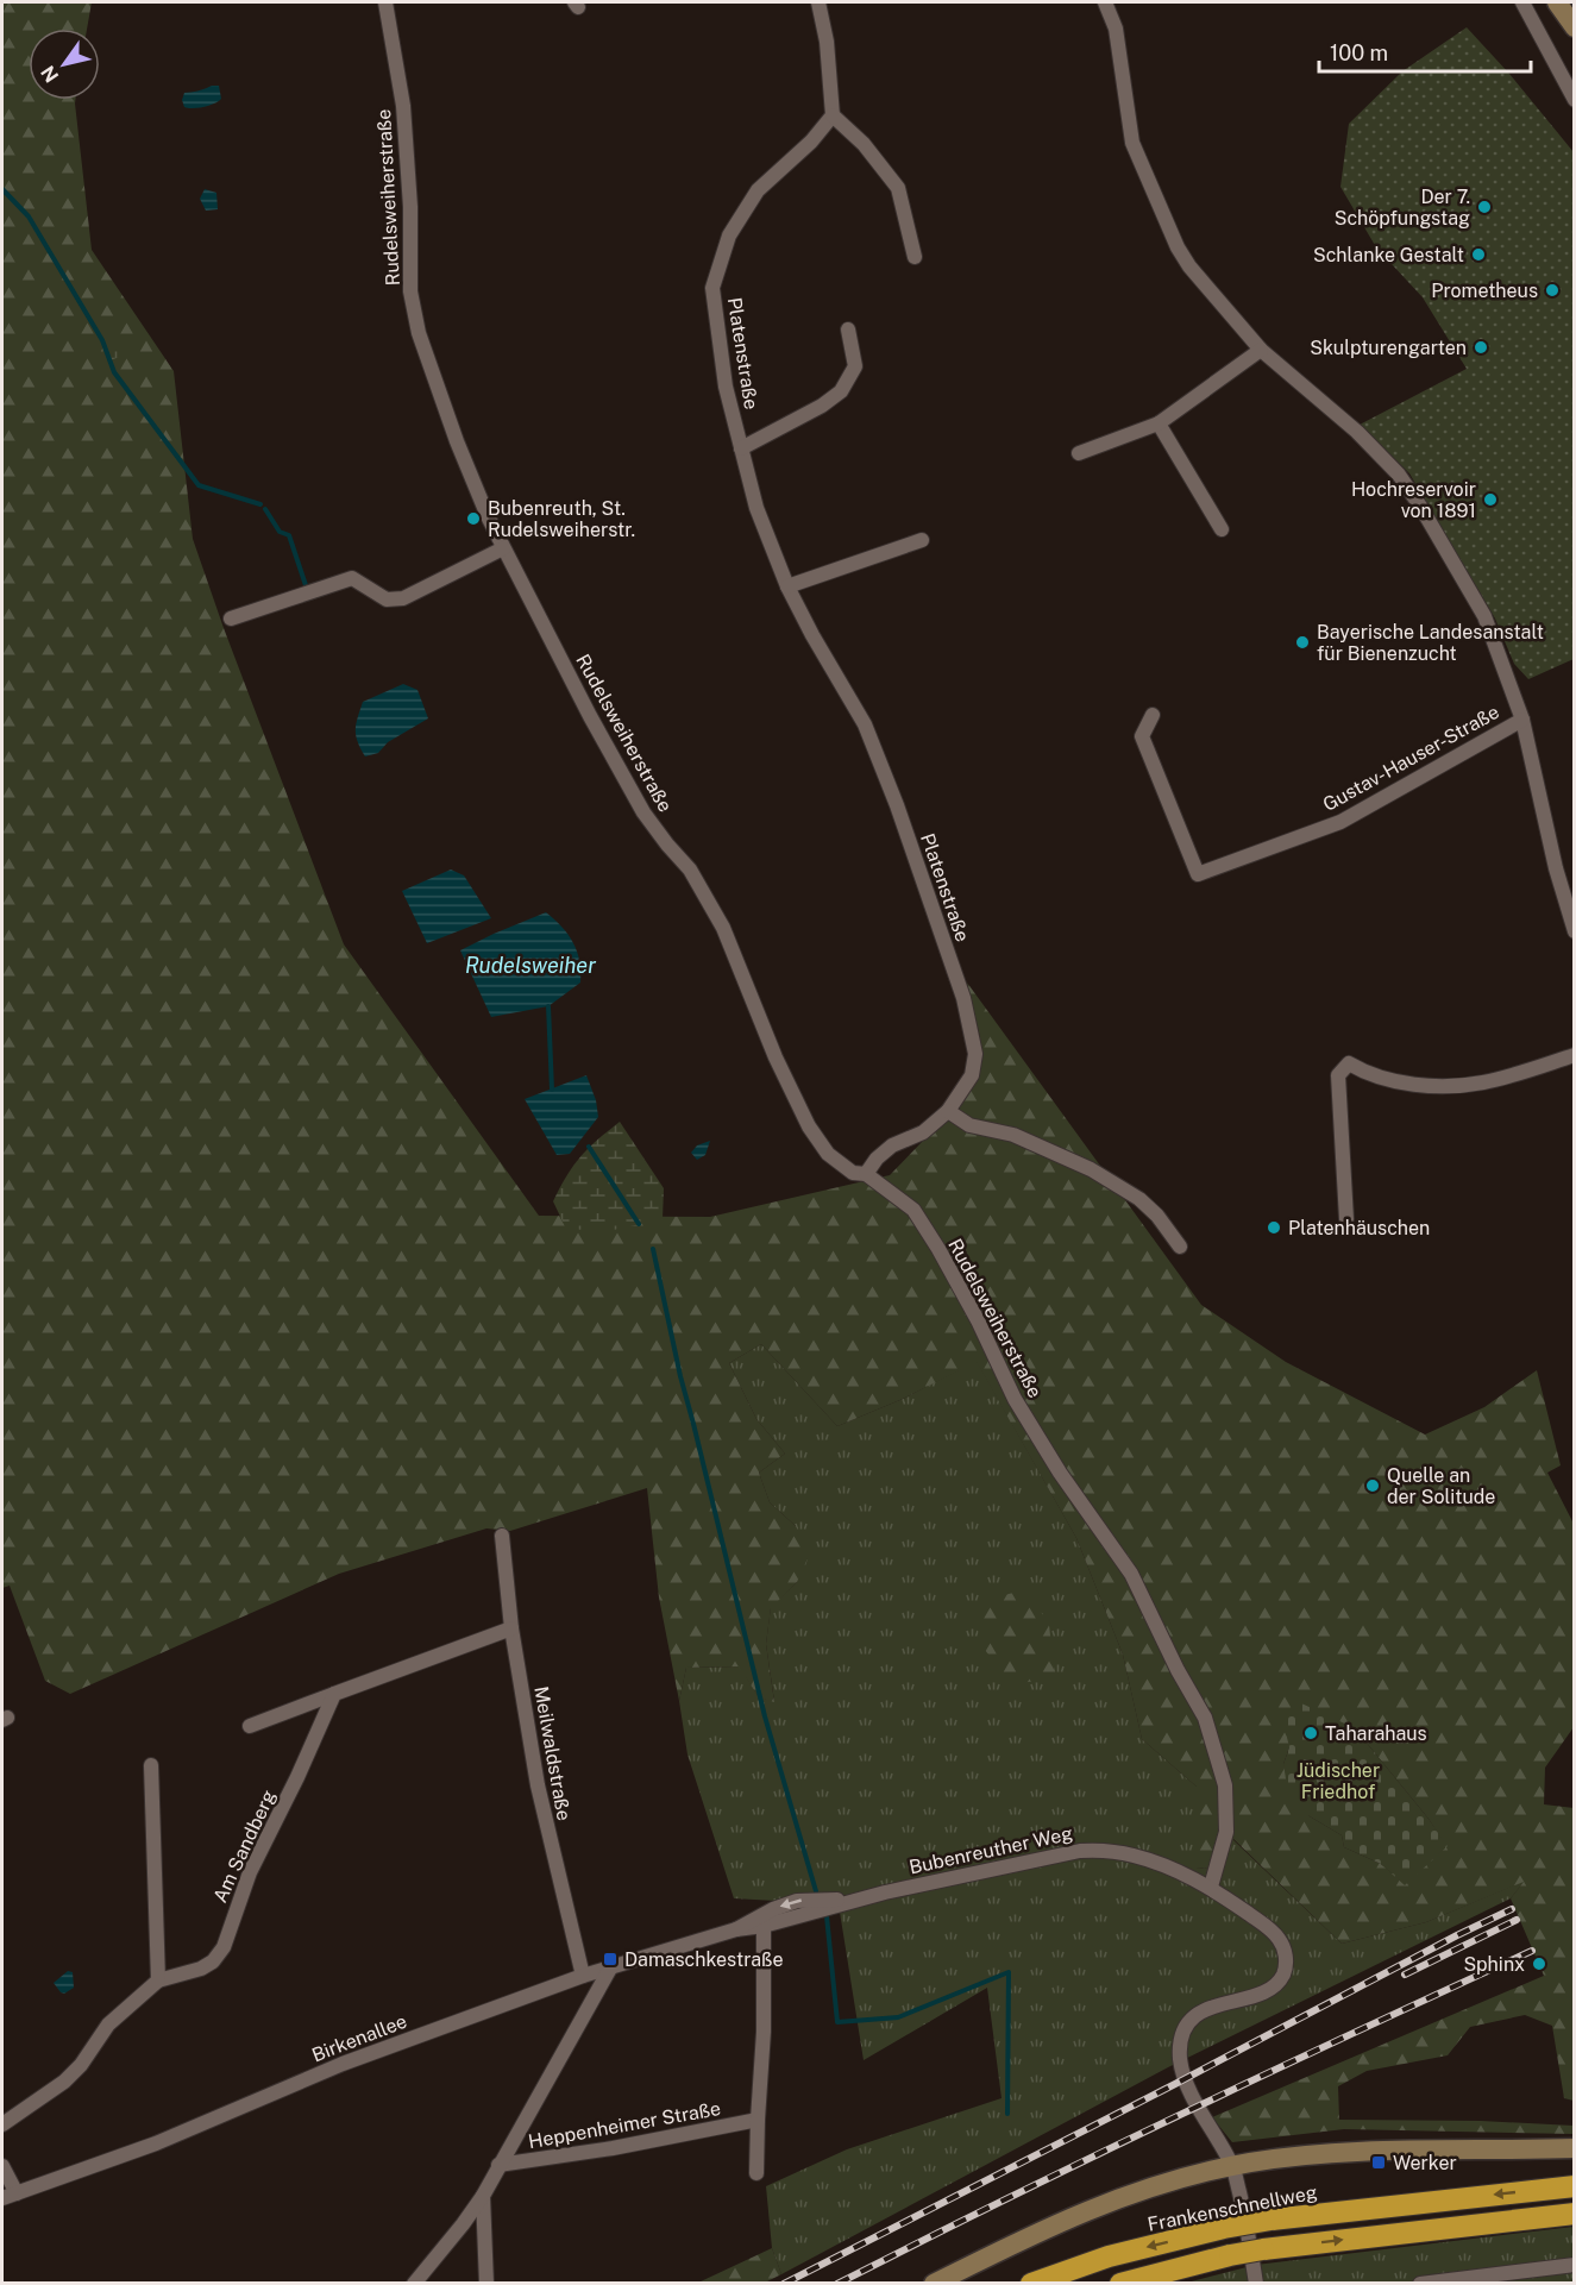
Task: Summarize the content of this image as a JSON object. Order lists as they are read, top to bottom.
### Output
{
  "streets": {
    "highway": ["Frankenschnellweg"],
    "street": [
      "Rudelsweiherstraße",
      "Platenstraße",
      "Gustav-Hauser-Straße",
      "Meilwaldstraße",
      "Am Sandberg",
      "Bubenreuther Weg",
      "Birkenallee",
      "Heppenheimer Straße"
    ]
  },
  "crossings": [
    ["Rudelsweiherstraße", "Platenstraße"],
    ["Rudelsweiherstraße", "Bubenreuther Weg"],
    ["Meilwaldstraße", "Birkenallee"],
    ["Bubenreuther Weg", "Birkenallee"]
  ],
  "water": ["Rudelsweiher"],
  "parks": ["Jüdischer Friedhof"],
  "places": {
    "other": [
      "Der 7. Schöpfungstag",
      "Schlanke Gestalt",
      "Prometheus",
      "Skulpturengarten",
      "Hochreservoir von 1891",
      "Bubenreuth, St. Rudelsweiherstr.",
      "Bayerische Landesanstalt für Bienenzucht",
      "Platenhäuschen",
      "Quelle an der Solitude",
      "Taharahaus",
      "Sphinx"
    ],
    "transit": ["Damaschkestraße", "Werker"]
  },
  "scale_bar": "100 m",
  "north": "bottom left"
}
